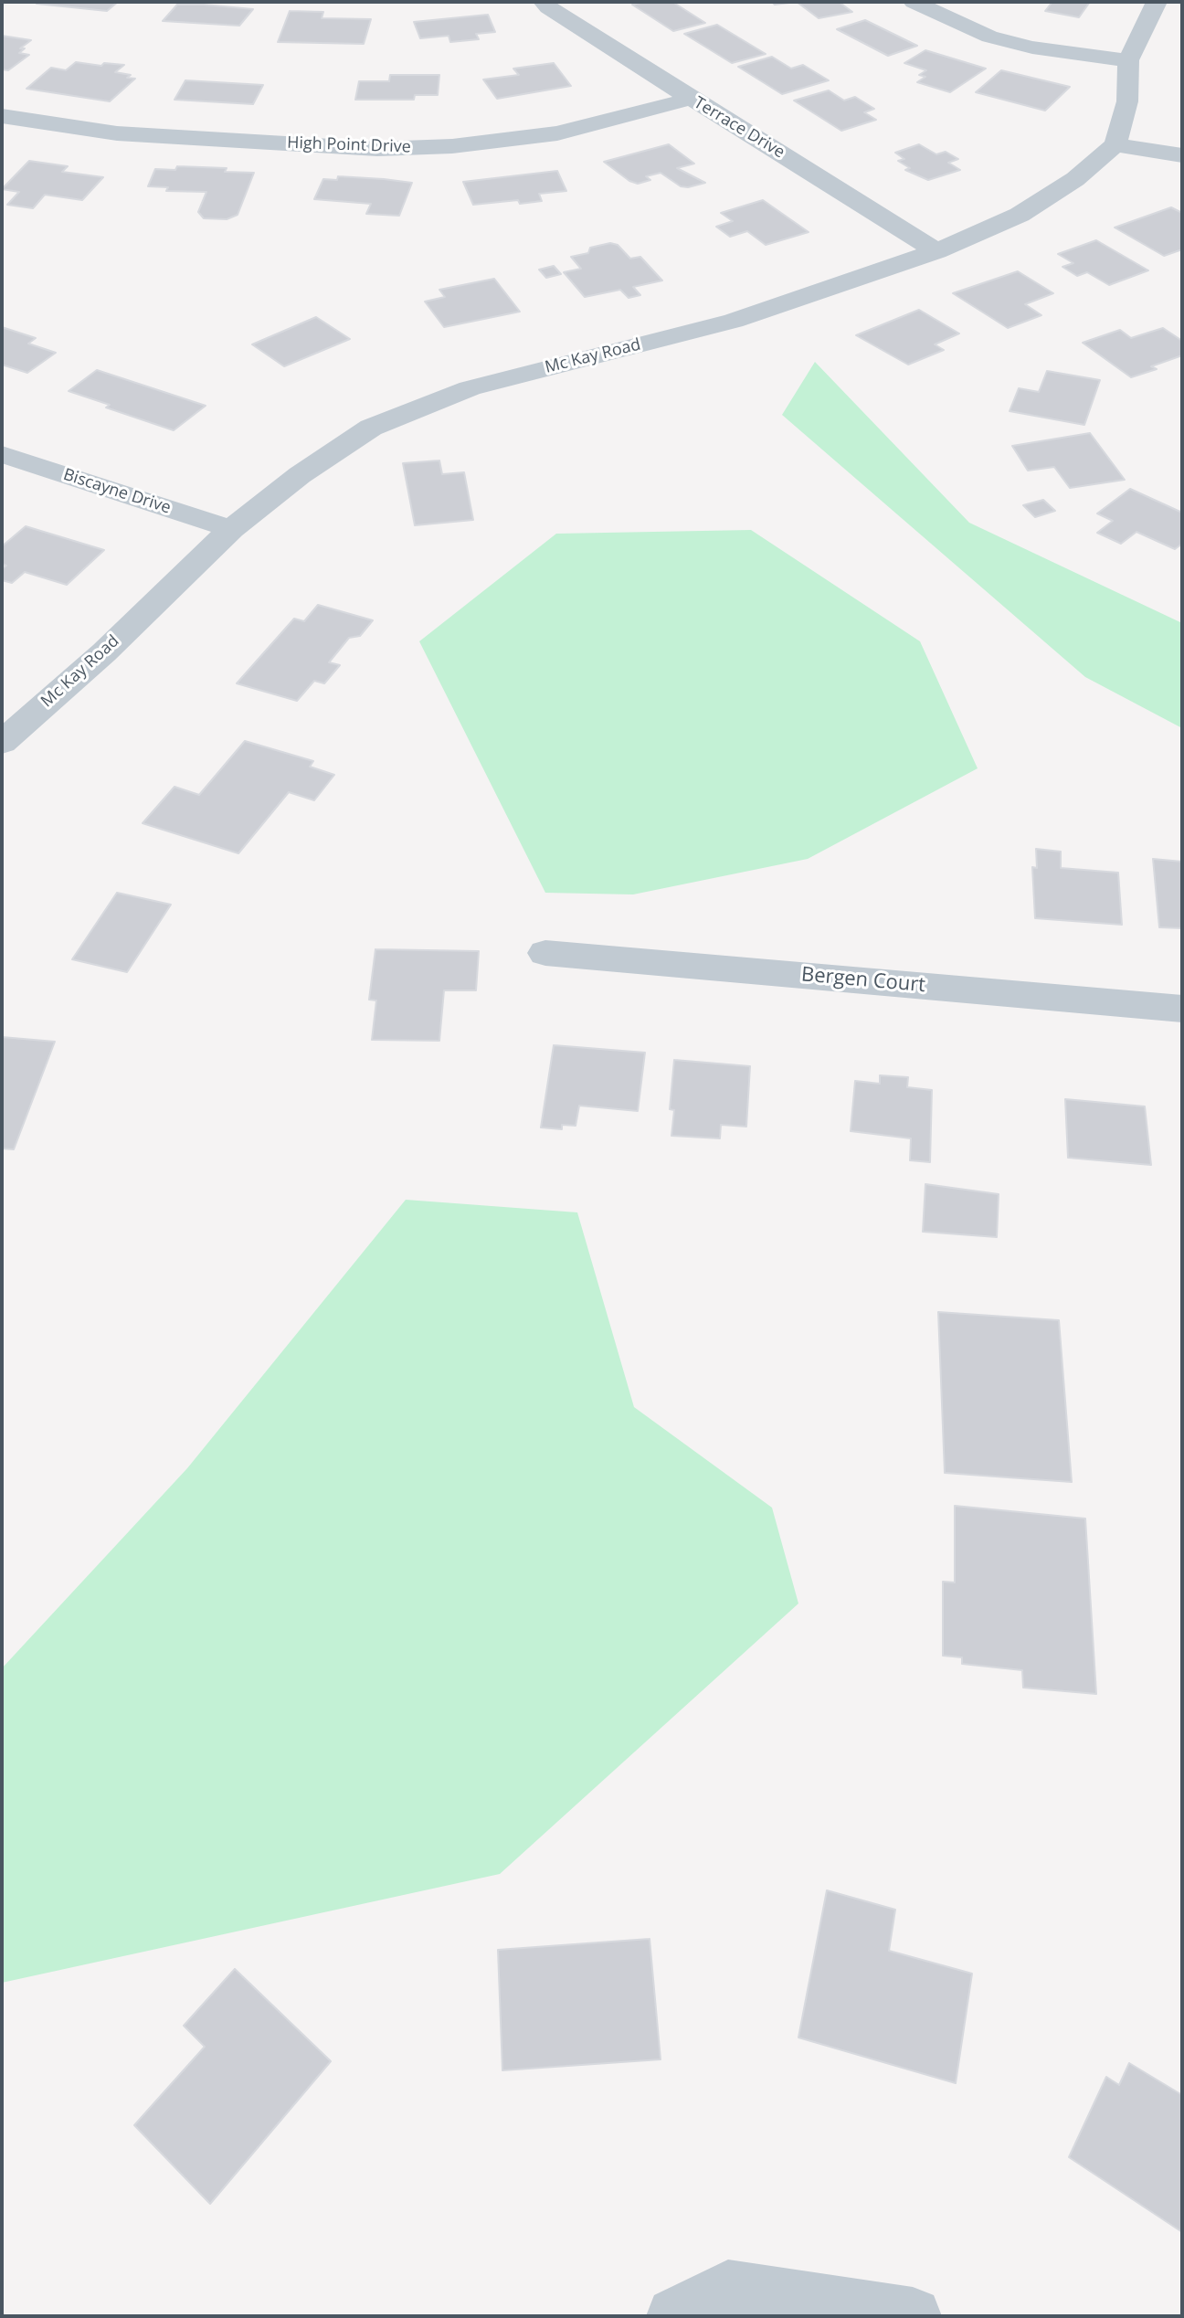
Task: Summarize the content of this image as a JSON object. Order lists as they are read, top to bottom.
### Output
{
  "streets": {
    "street": [
      "Terrace Drive",
      "High Point Drive",
      "Mc Kay Road",
      "Biscayne Drive",
      "Bergen Court"
    ]
  },
  "crossings": [
    ["Terrace Drive", "High Point Drive"],
    ["Terrace Drive", "Mc Kay Road"],
    ["Mc Kay Road", "Biscayne Drive"]
  ]
}
